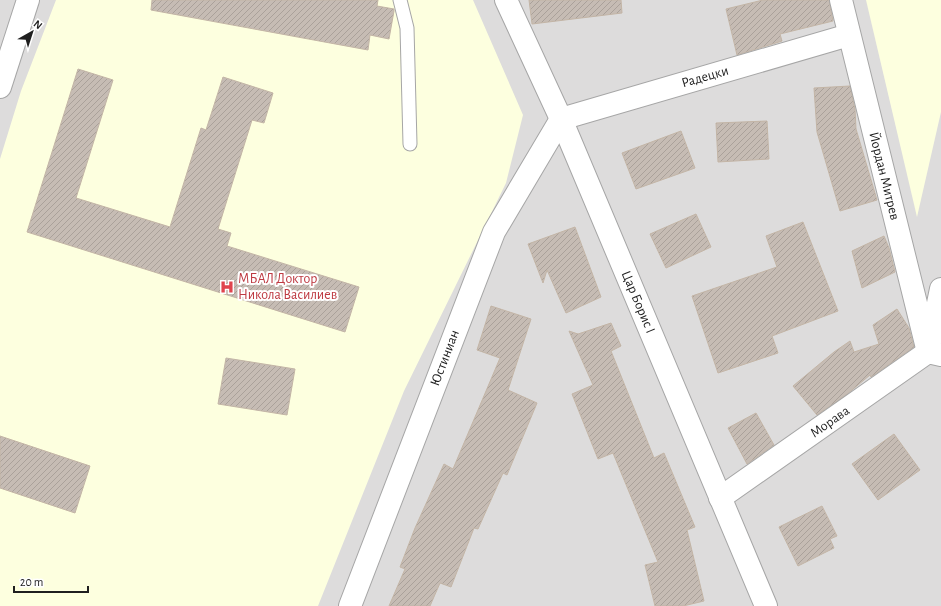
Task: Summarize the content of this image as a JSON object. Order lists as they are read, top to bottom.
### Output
{
  "streets": {
    "street": [
      "Радецки",
      "Йордан Митрев",
      "Цар Борис I",
      "Юстиниан",
      "Морава"
    ]
  },
  "crossings": [
    ["Радецки", "Йордан Митрев"],
    ["Радецки", "Цар Борис I"],
    ["Радецки", "Юстиниан"],
    ["Йордан Митрев", "Морава"],
    ["Цар Борис I", "Юстиниан"],
    ["Цар Борис I", "Морава"]
  ],
  "places": {
    "hospital": ["МБАЛ Доктор Никола Василиев"]
  },
  "scale_bar": "20 m",
  "north": "top right"
}
